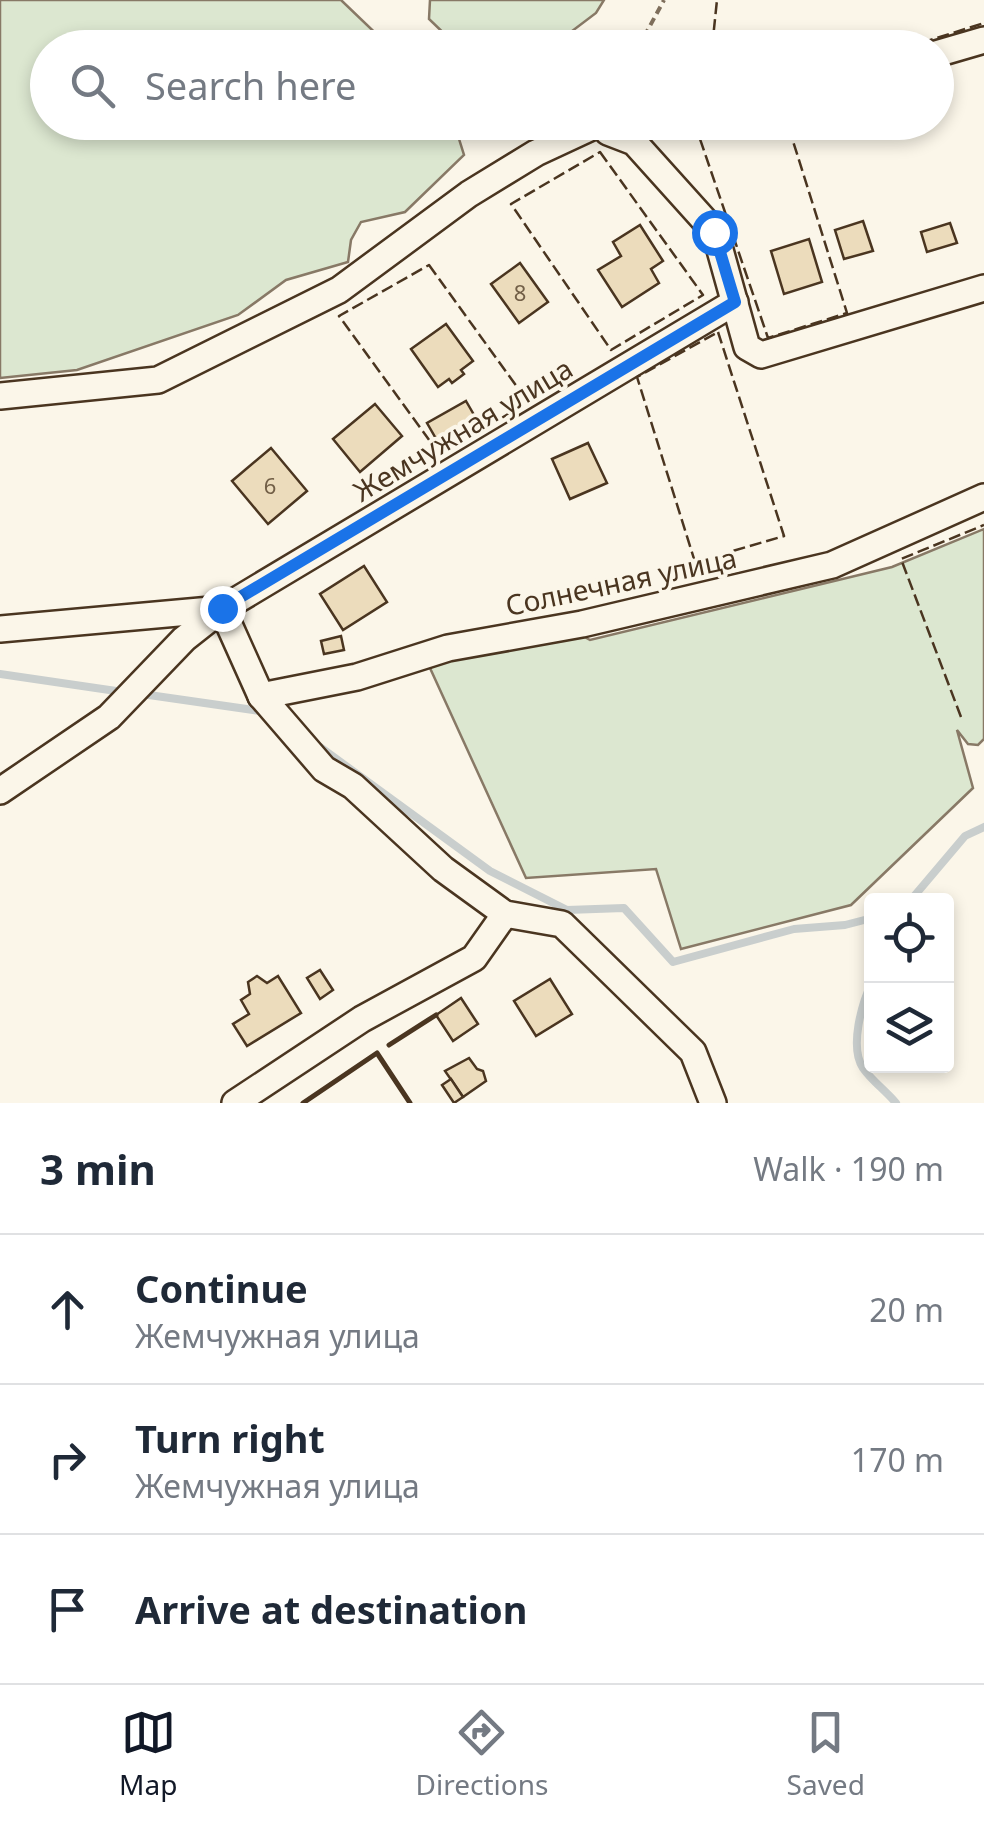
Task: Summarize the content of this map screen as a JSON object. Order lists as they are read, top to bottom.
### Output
{
  "streets": {
    "street": ["Жемчужная улица", "Солнечная улица"]
  },
  "house_numbers": ["8", "6"],
  "page": {
    "search": "Search here",
    "heading": ["3 min", "Walk · 190 m"],
    "list": [
      ["Continue", "Жемчужная улица", "20 m"],
      ["Turn right", "Жемчужная улица", "170 m"],
      "Arrive at destination"
    ],
    "nav": ["Map", "Directions", "Saved"]
  }
}
